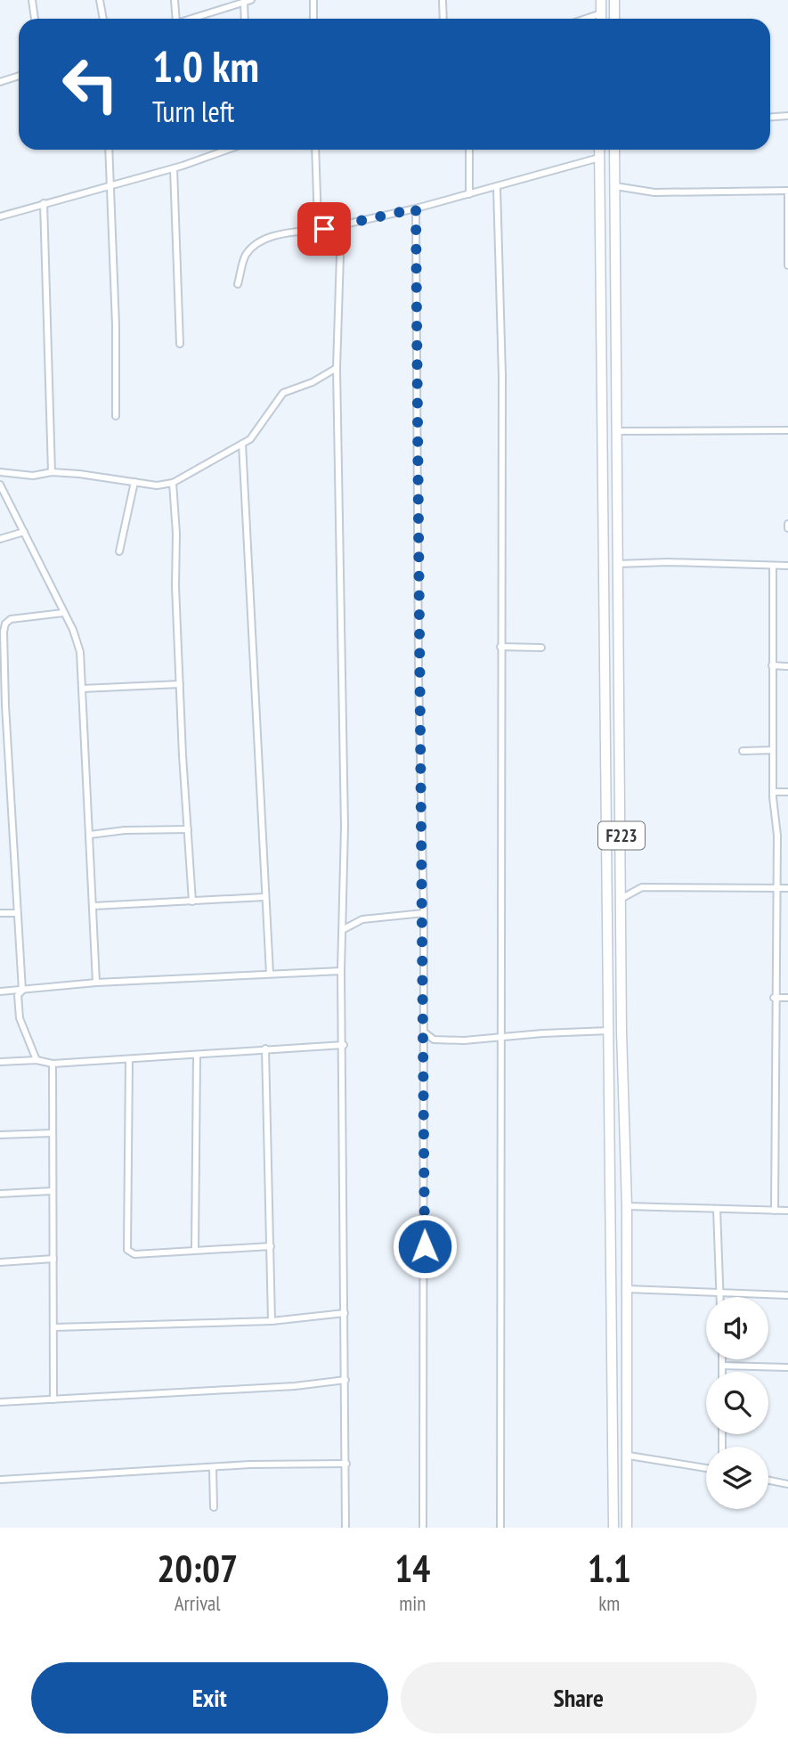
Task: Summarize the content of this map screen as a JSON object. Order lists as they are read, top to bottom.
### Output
{
  "streets": {
    "main road": ["F223"]
  },
  "page": {
    "turn": ["1.0 km", "Turn left"],
    "eta": [
      "20:07",
      "Arrival",
      "14",
      "min",
      "1.1",
      "km"
    ],
    "buttons": ["Exit", "Share"]
  }
}
